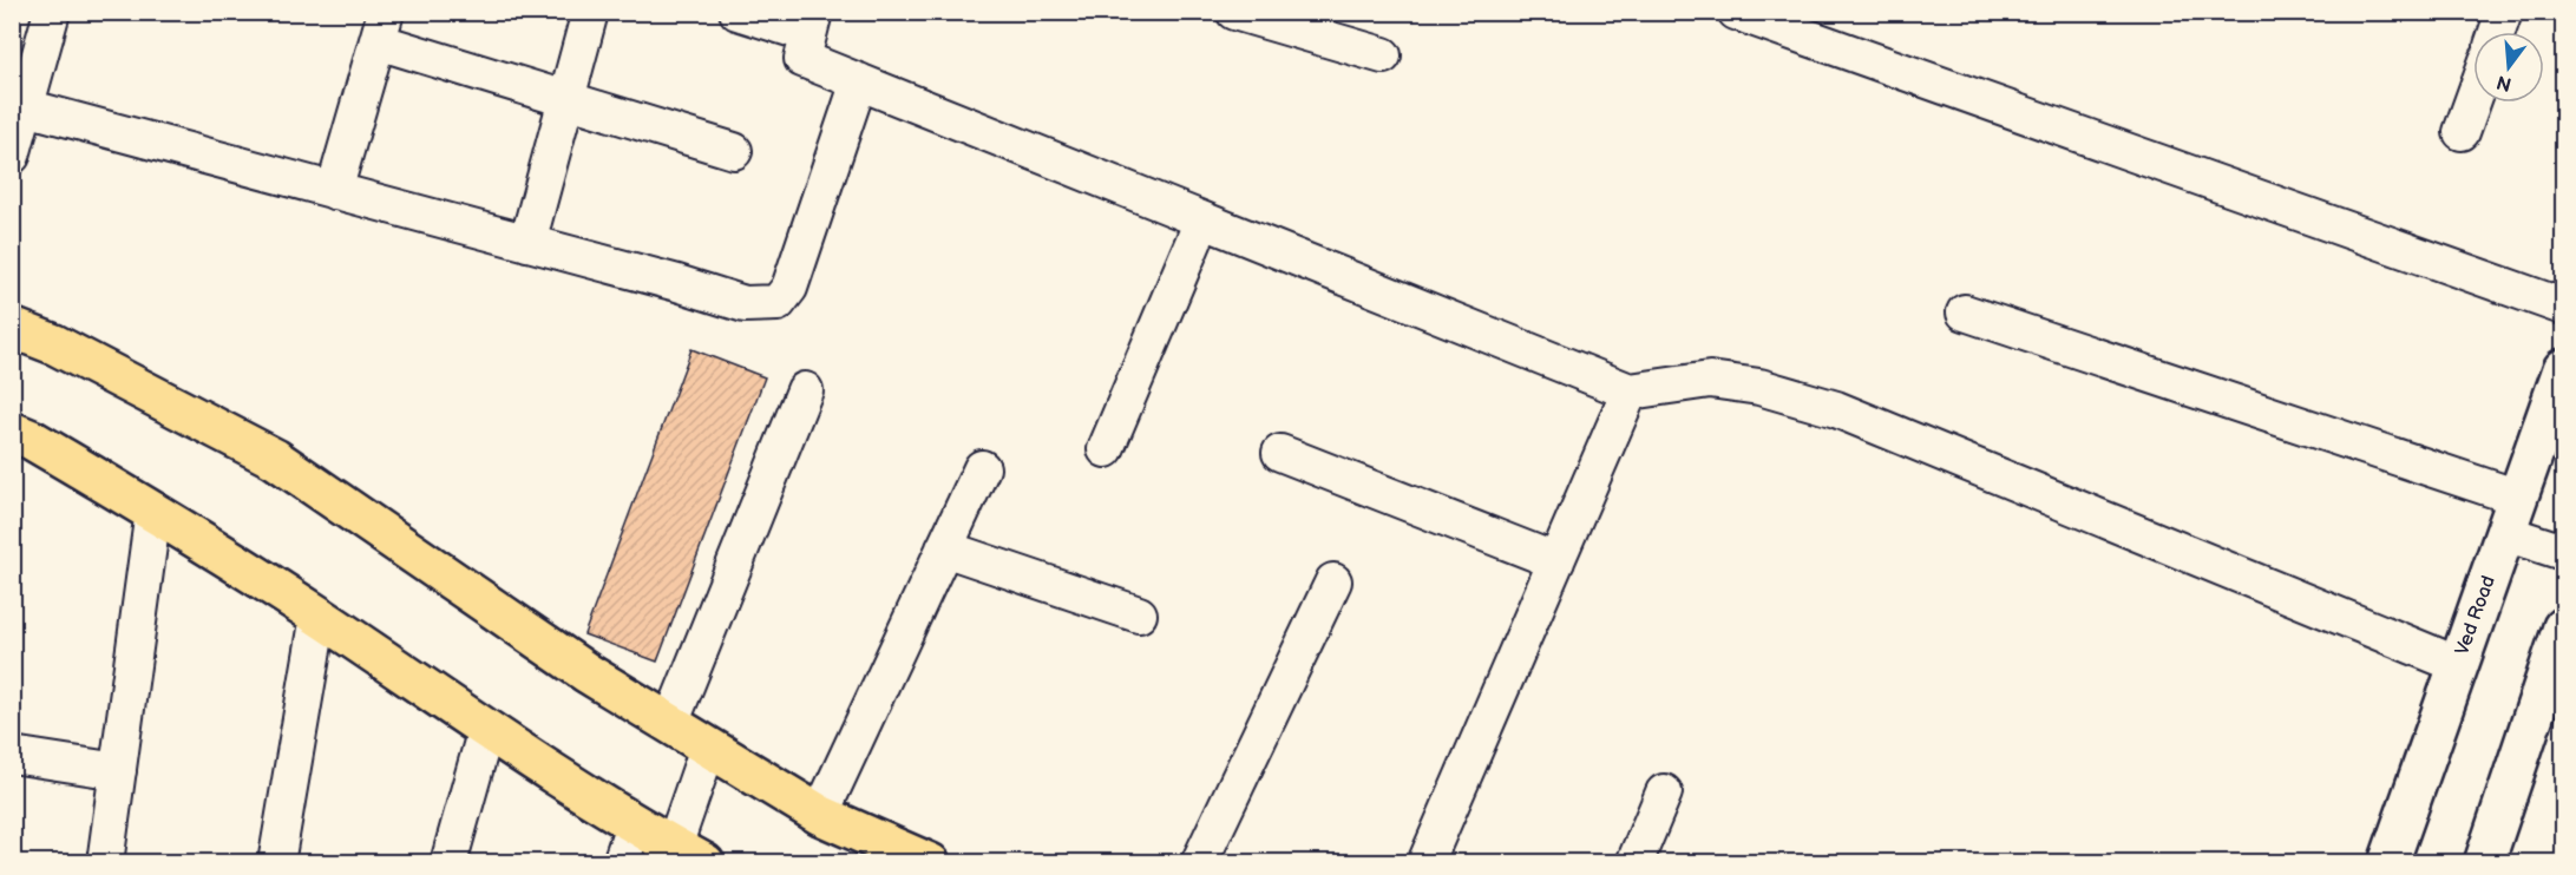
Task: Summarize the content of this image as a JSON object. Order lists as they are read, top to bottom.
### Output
{
  "streets": {
    "main road": ["Ved Road"]
  },
  "north": "bottom"
}
